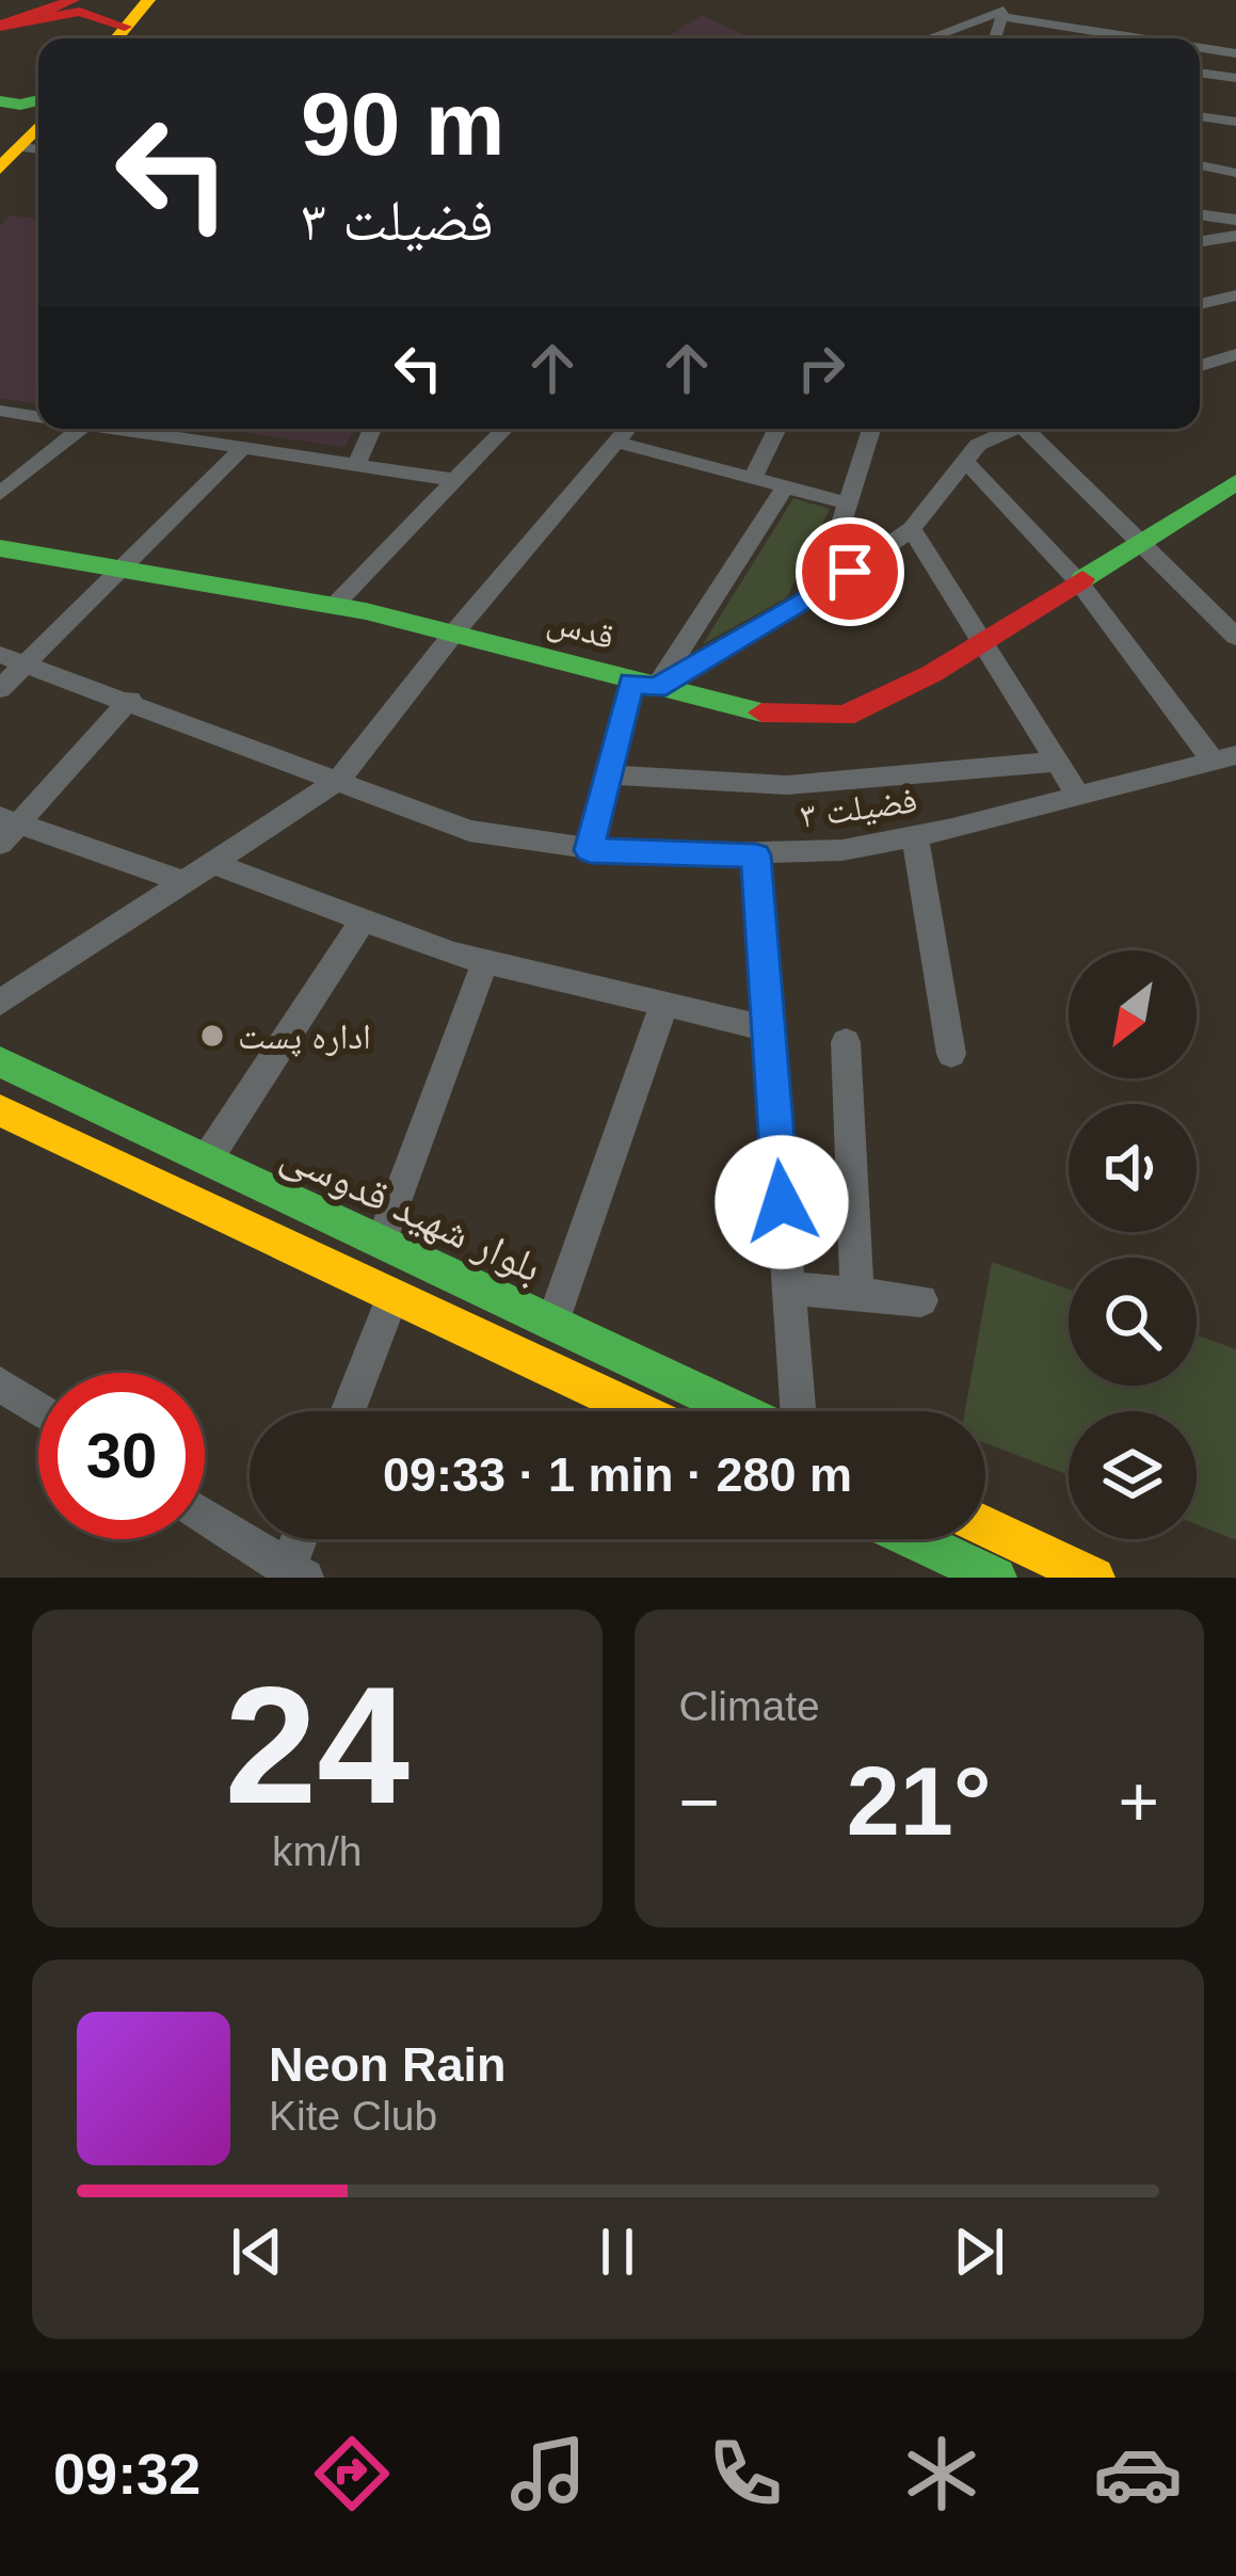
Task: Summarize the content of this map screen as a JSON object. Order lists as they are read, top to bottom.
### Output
{
  "streets": {
    "main road": ["قدس", "بلوار شهید قدوسی"],
    "street": ["فضیلت ۳"]
  },
  "places": ["اداره پست"],
  "north": "bottom left",
  "page": {
    "turn": ["90 m", "فضیلت ۳"],
    "limit": "30",
    "trip": "09:33 · 1 min · 280 m",
    "tile": [
      ["24", "km/h"],
      "Climate"
    ],
    "heat": ["−", "21°", "+"],
    "song": ["Neon Rain", "Kite Club"],
    "tabs": "09:32"
  }
}
